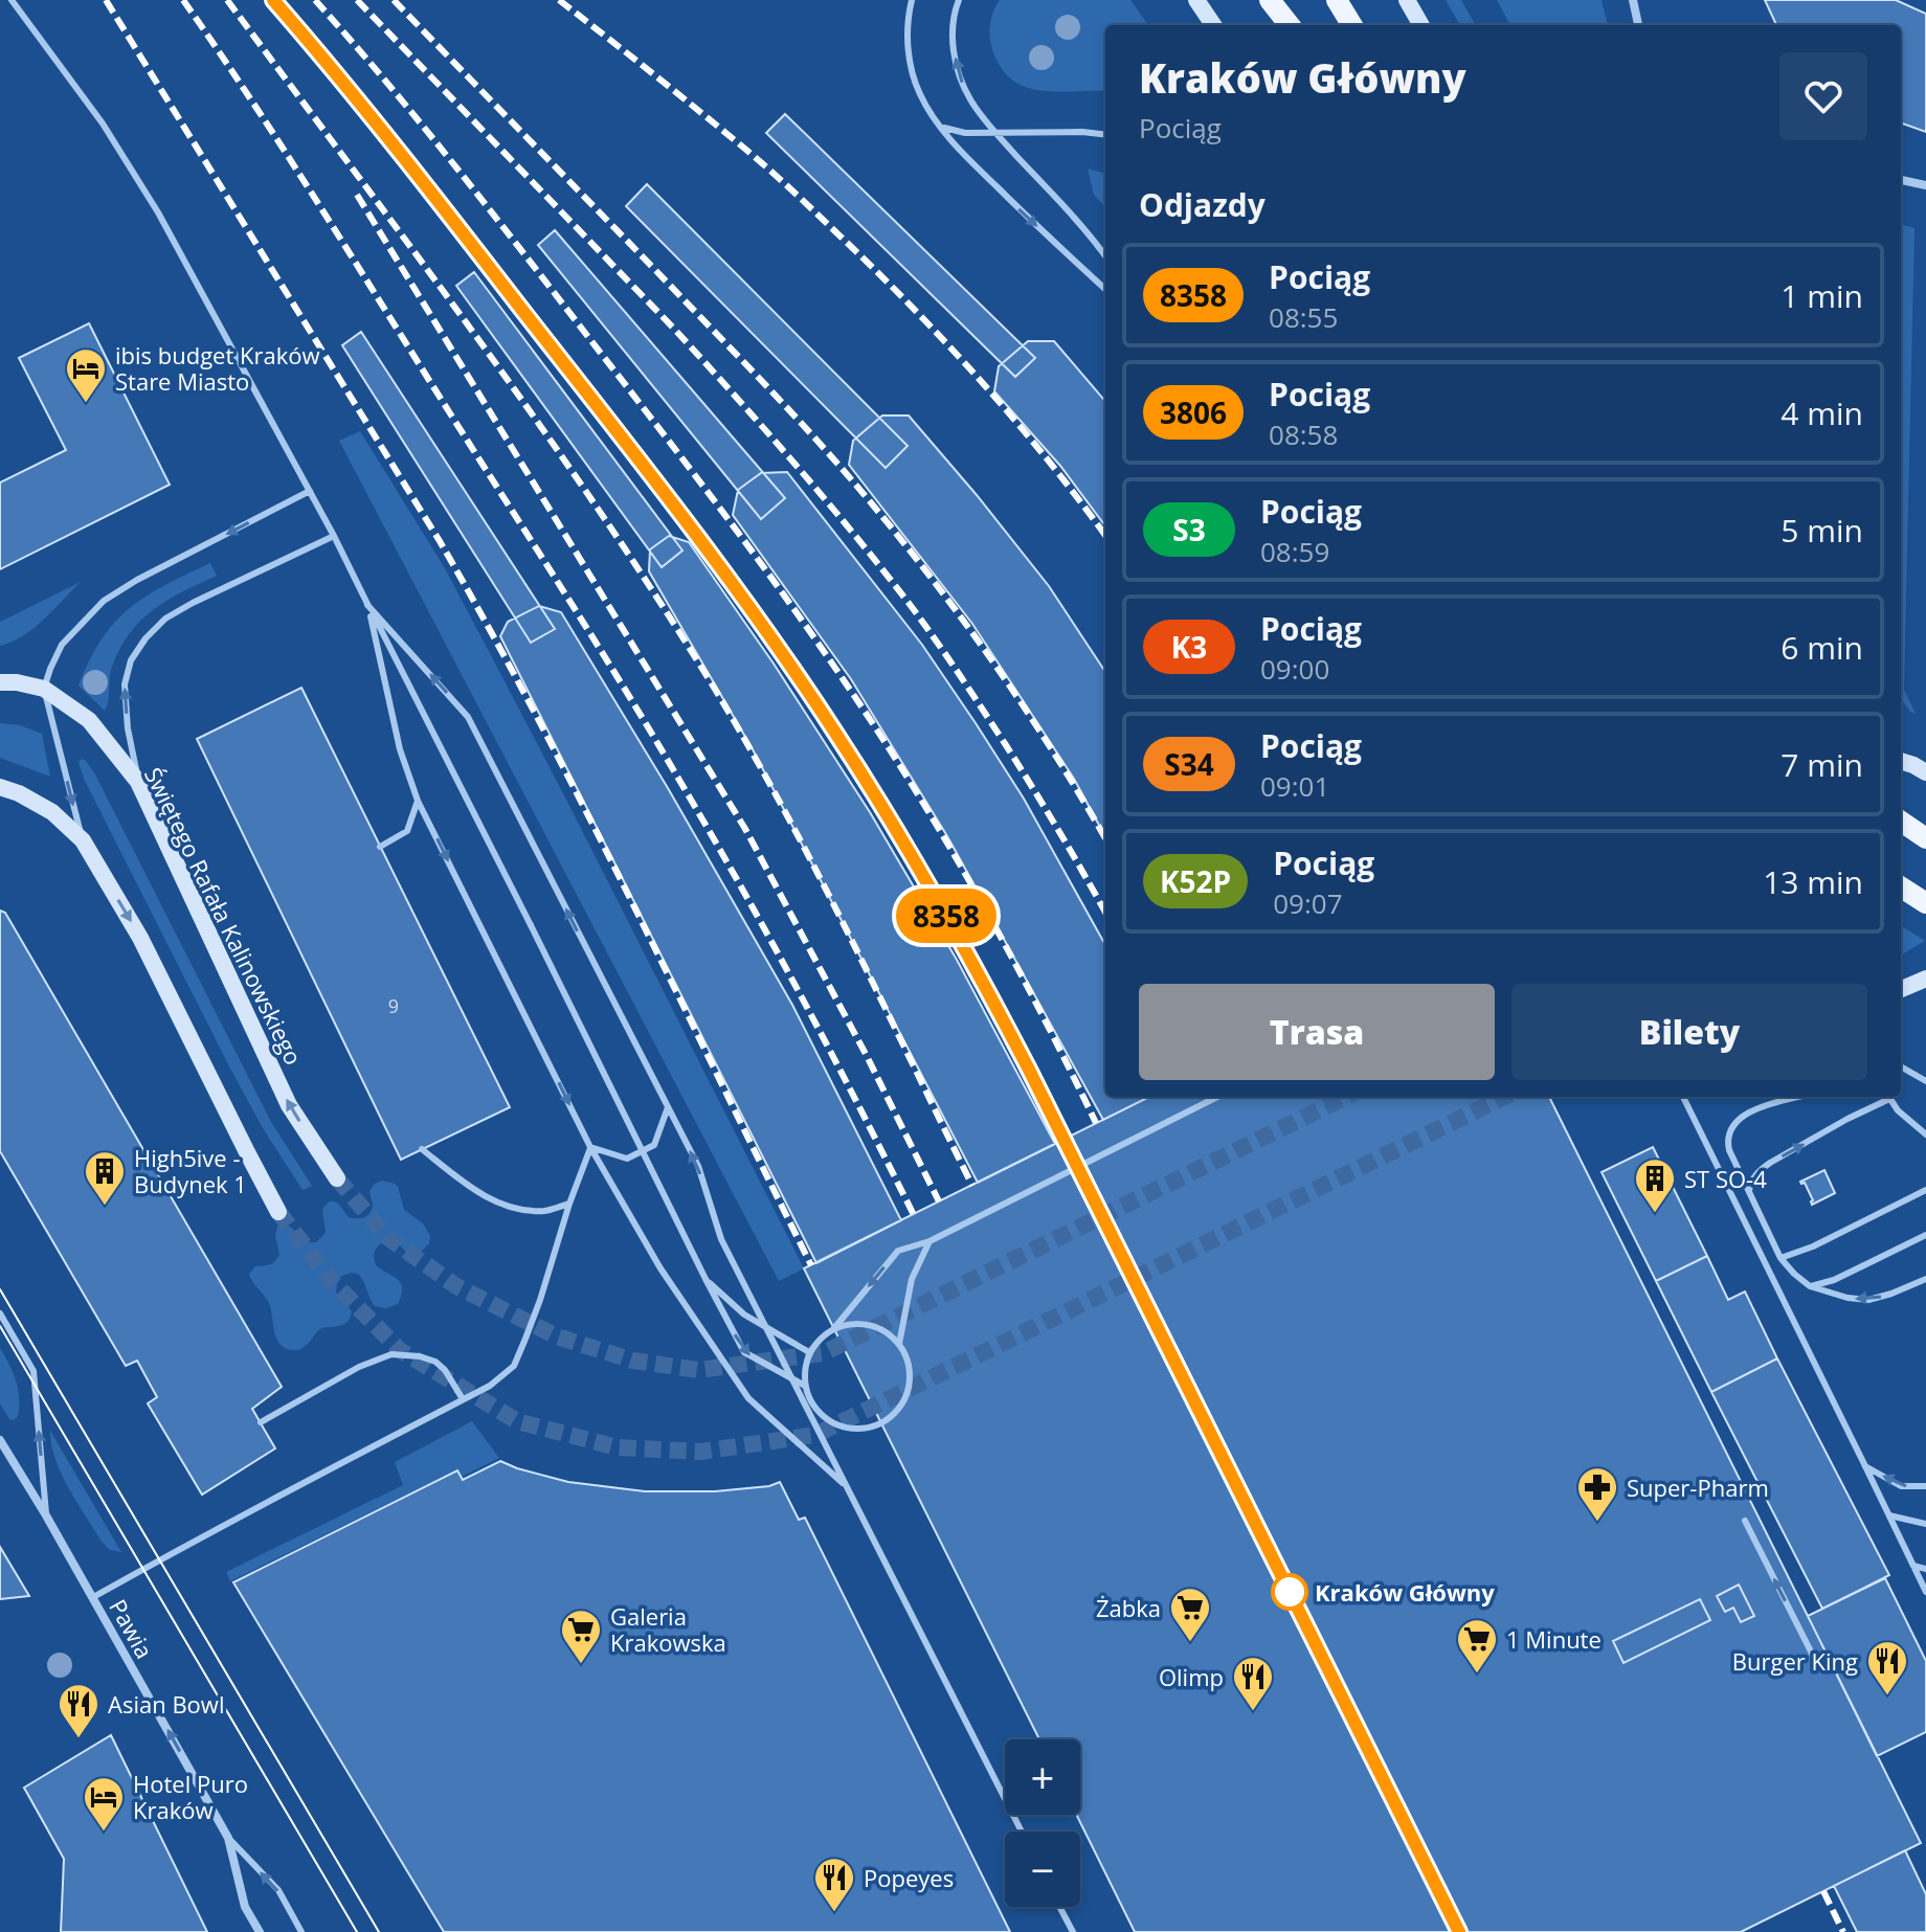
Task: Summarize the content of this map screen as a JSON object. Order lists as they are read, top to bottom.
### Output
{
  "streets": {
    "street": ["Świętego Rafała Kalinowskiego", "Pawia"]
  },
  "one_way": ["Pawia"],
  "places": {
    "hotel": ["ibis budget Kraków Stare Miasto", "Hotel Puro Kraków"],
    "building": ["High5ive - Budynek 1", "ST SO-4"],
    "pharmacy": ["Super-Pharm"],
    "other": ["Kraków Główny"],
    "supermarket": ["Żabka", "Galeria Krakowska", "1 Minute"],
    "restaurant": [
      "Burger King",
      "Olimp",
      "Asian Bowl",
      "Popeyes"
    ]
  },
  "house_numbers": ["9"],
  "page": {
    "on_map": "8358",
    "heading": [
      ["Kraków Główny", "Pociąg"],
      "Odjazdy"
    ],
    "list": [
      {
        "mark": "8358",
        "name": "Pociąg",
        "note": "08:55",
        "value": "1 min"
      },
      {
        "mark": "3806",
        "name": "Pociąg",
        "note": "08:58",
        "value": "4 min"
      },
      {
        "mark": "S3",
        "name": "Pociąg",
        "note": "08:59",
        "value": "5 min"
      },
      {
        "mark": "K3",
        "name": "Pociąg",
        "note": "09:00",
        "value": "6 min"
      },
      {
        "mark": "S34",
        "name": "Pociąg",
        "note": "09:01",
        "value": "7 min"
      },
      {
        "mark": "K52P",
        "name": "Pociąg",
        "note": "09:07",
        "value": "13 min"
      }
    ],
    "buttons": ["Trasa", "Bilety"],
    "map_buttons": ["+", "−"]
  }
}
